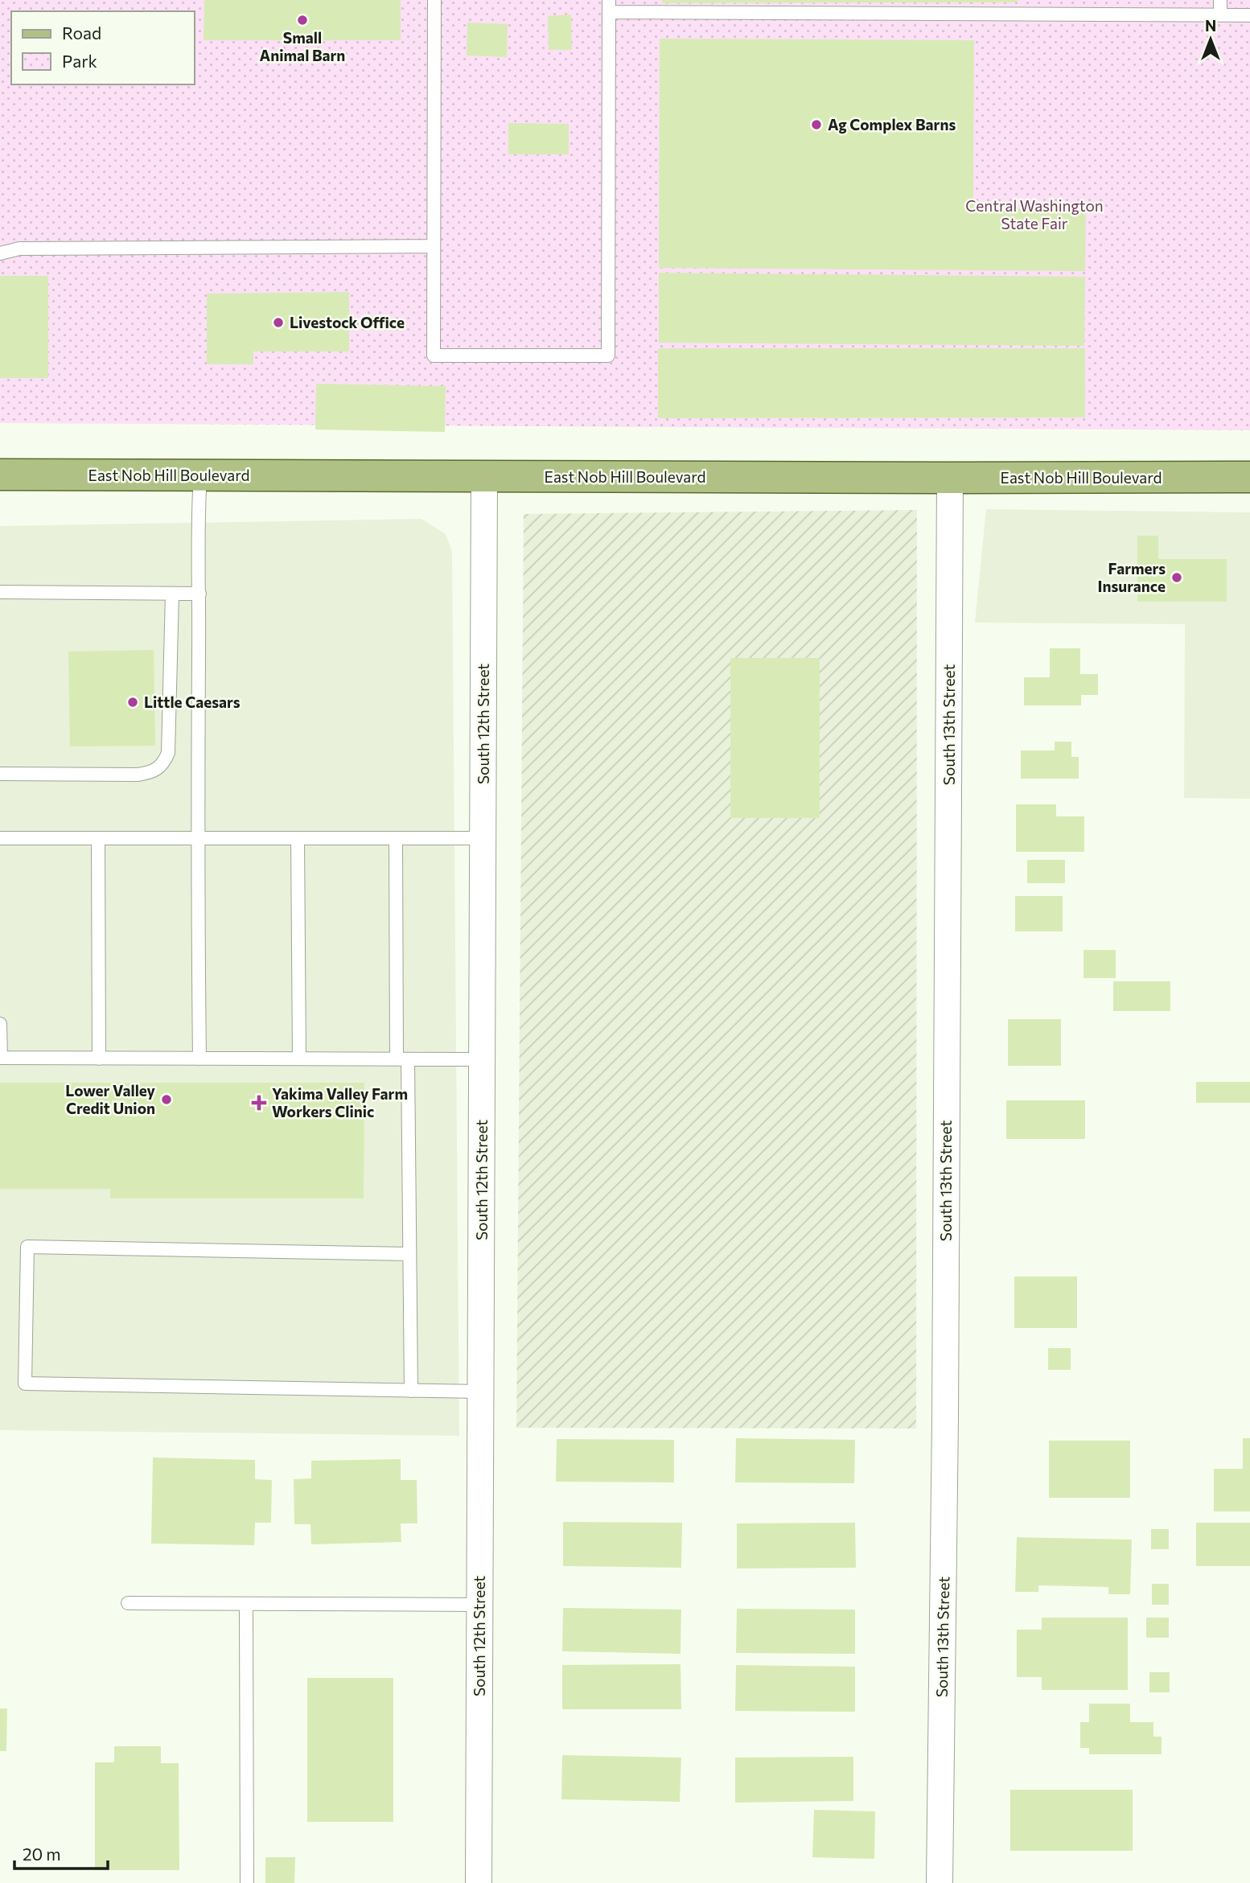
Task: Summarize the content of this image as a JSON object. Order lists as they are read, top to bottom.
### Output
{
  "streets": {
    "main road": ["East Nob Hill Boulevard"],
    "street": ["South 12th Street", "South 13th Street"]
  },
  "crossings": [
    ["East Nob Hill Boulevard", "South 12th Street"],
    ["East Nob Hill Boulevard", "South 13th Street"]
  ],
  "parks": ["Central Washington State Fair"],
  "places": {
    "other": [
      "Small Animal Barn",
      "Ag Complex Barns",
      "Livestock Office",
      "Farmers Insurance",
      "Little Caesars",
      "Lower Valley Credit Union"
    ],
    "health": ["Yakima Valley Farm Workers Clinic"]
  },
  "legend": ["Road", "Park"],
  "scale_bar": "20 m",
  "north": "top"
}
